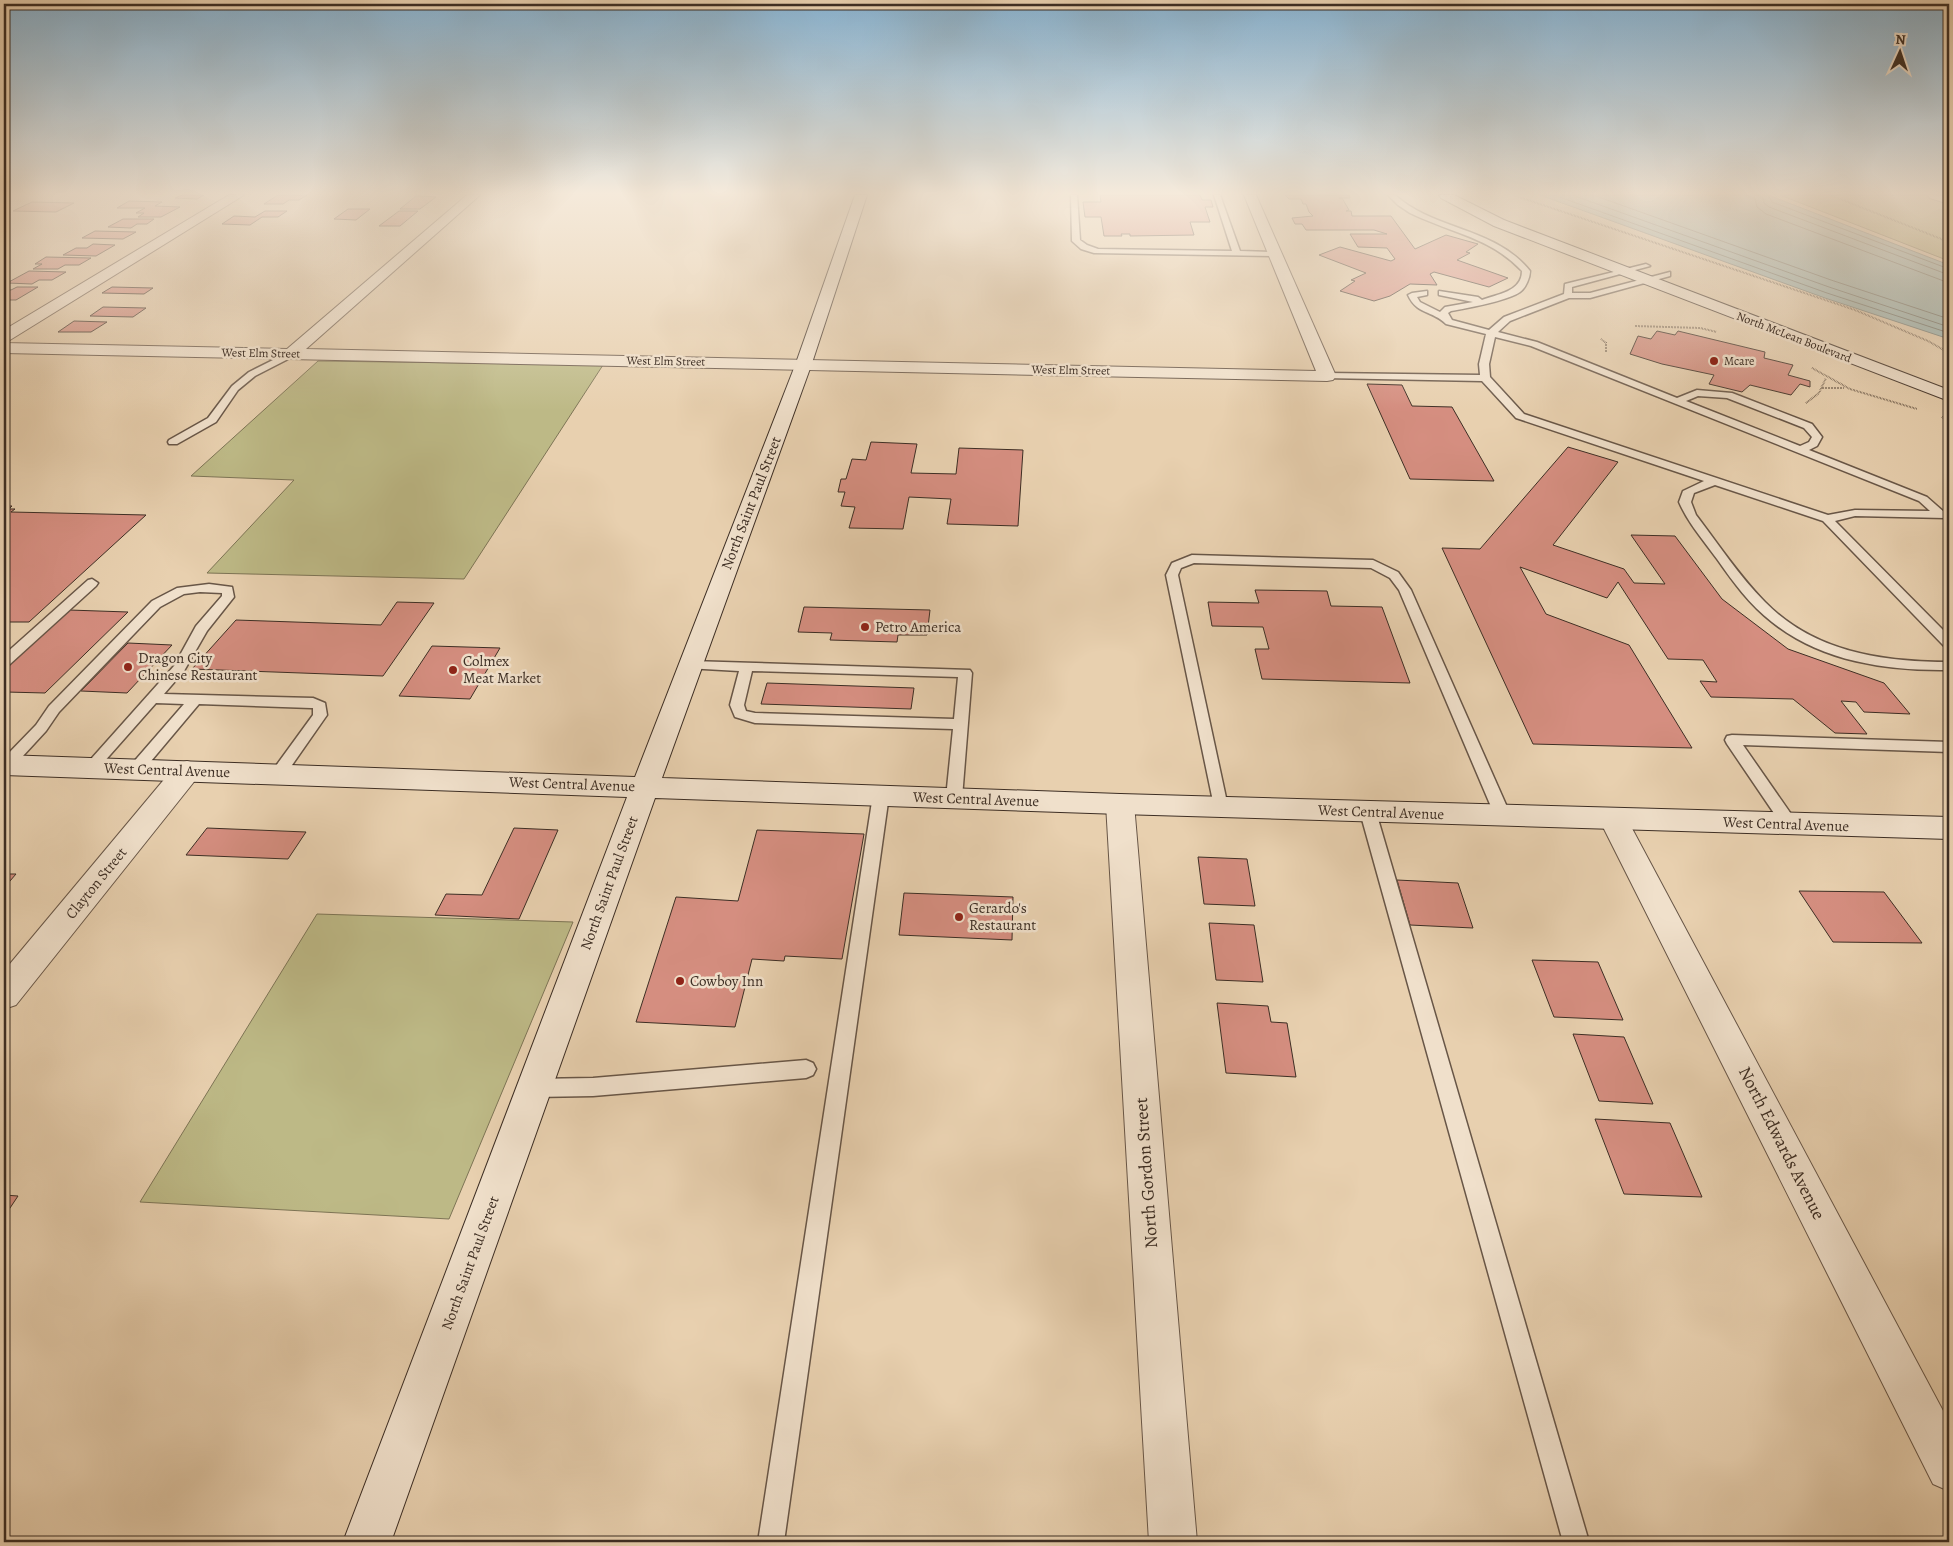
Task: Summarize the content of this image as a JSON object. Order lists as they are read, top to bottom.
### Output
{
  "streets": {
    "street": [
      "North McLean Boulevard",
      "West Elm Street",
      "North Saint Paul Street",
      "West Central Avenue",
      "Clayton Street",
      "North Edwards Avenue",
      "North Gordon Street"
    ]
  },
  "crossings": [
    ["West Elm Street", "North Saint Paul Street"],
    ["North Saint Paul Street", "West Central Avenue"],
    ["West Central Avenue", "Clayton Street"],
    ["West Central Avenue", "North Edwards Avenue"],
    ["West Central Avenue", "North Gordon Street"]
  ],
  "places": [
    "Mcare",
    "Petro America",
    "Dragon City Chinese Restaurant",
    "Colmex Meat Market",
    "Gerardo's Restaurant",
    "Cowboy Inn"
  ],
  "north": "top"
}
